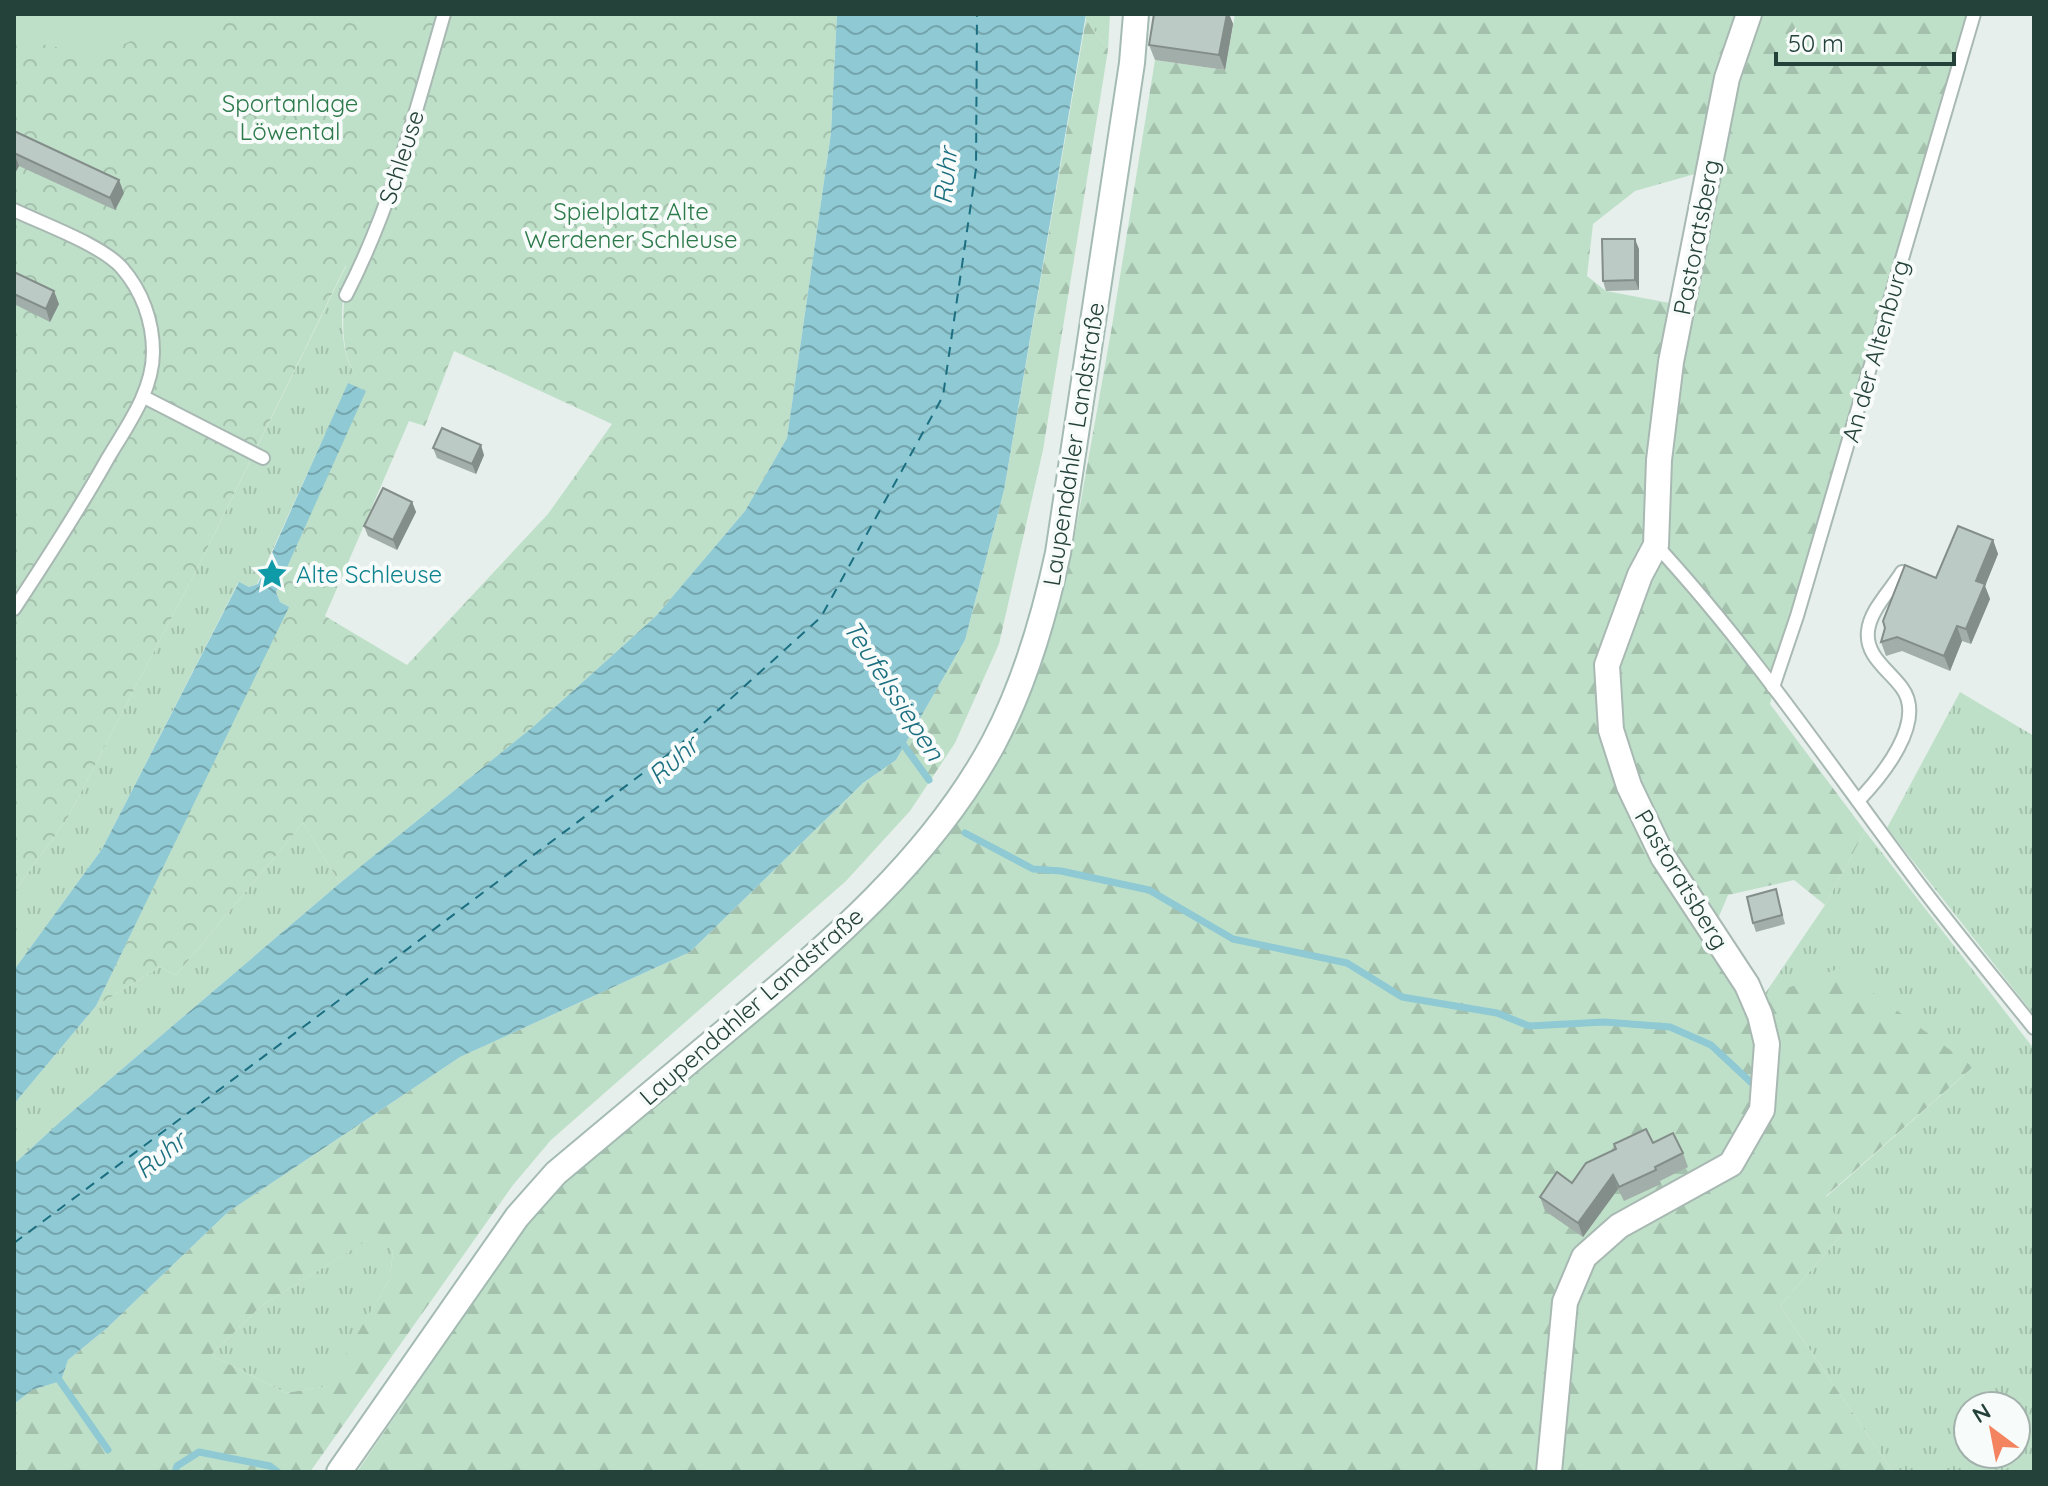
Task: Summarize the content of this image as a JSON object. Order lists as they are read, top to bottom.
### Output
{
  "streets": {
    "main road": ["Pastoratsberg", "Laupendahler Landstraße"],
    "lane": ["Schleuse", "An der Altenburg"]
  },
  "water": ["Ruhr", "Teufelssiepen"],
  "parks": ["Sportanlage Löwental", "Spielplatz Alte Werdener Schleuse"],
  "places": {
    "place": ["Alte Schleuse"]
  },
  "scale_bar": "50 m",
  "north": "top left"
}
